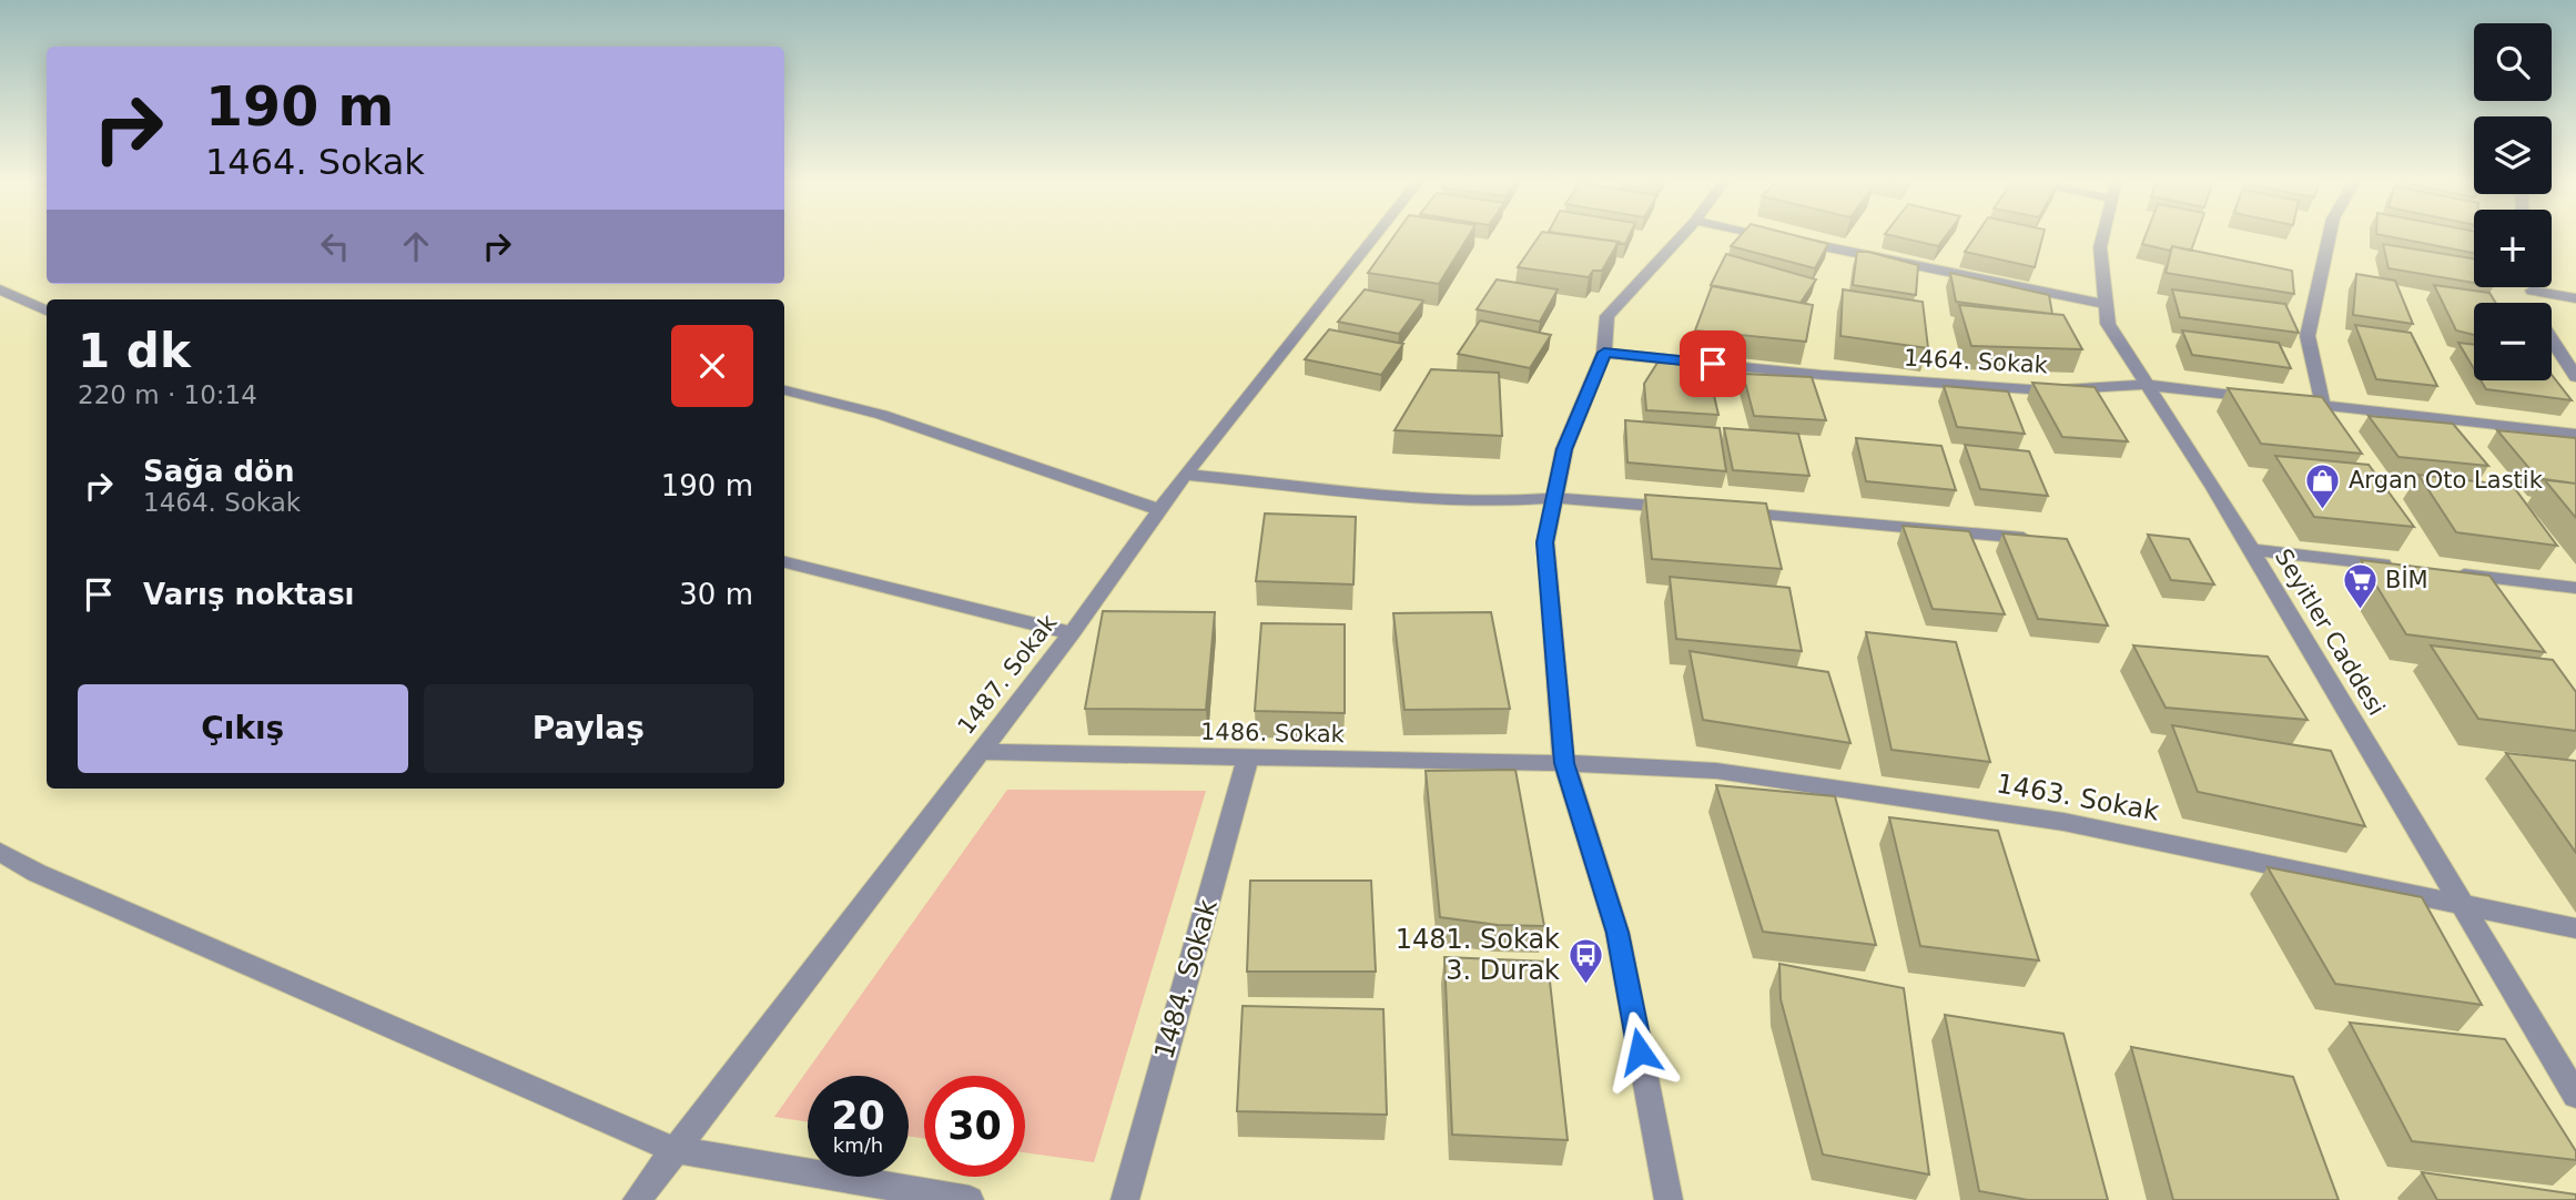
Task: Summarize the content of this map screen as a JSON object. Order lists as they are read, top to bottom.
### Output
{
  "streets": {
    "street": [
      "1464. Sokak",
      "Seyitler Caddesi",
      "1487. Sokak",
      "1486. Sokak",
      "1463. Sokak",
      "1484. Sokak"
    ]
  },
  "crossings": [
    ["1464. Sokak", "Seyitler Caddesi"],
    ["Seyitler Caddesi", "1463. Sokak"],
    ["1487. Sokak", "1486. Sokak"],
    ["1486. Sokak", "1463. Sokak"],
    ["1486. Sokak", "1484. Sokak"]
  ],
  "places": {
    "shop": ["Argan Oto Lastik"],
    "supermarket": ["BİM"],
    "bus stop": ["1481. Sokak 3. Durak"]
  },
  "page": {
    "map_buttons": ["+", "−"],
    "turn": ["190 m", "1464. Sokak"],
    "heading": ["1 dk", "220 m · 10:14"],
    "list": [
      {
        "name": "Sağa dön",
        "note": "1464. Sokak",
        "value": "190 m"
      },
      {
        "name": "Varış noktası",
        "value": "30 m"
      }
    ],
    "buttons": ["Çıkış", "Paylaş"],
    "speed": "20 km/h",
    "limit": "30"
  }
}
